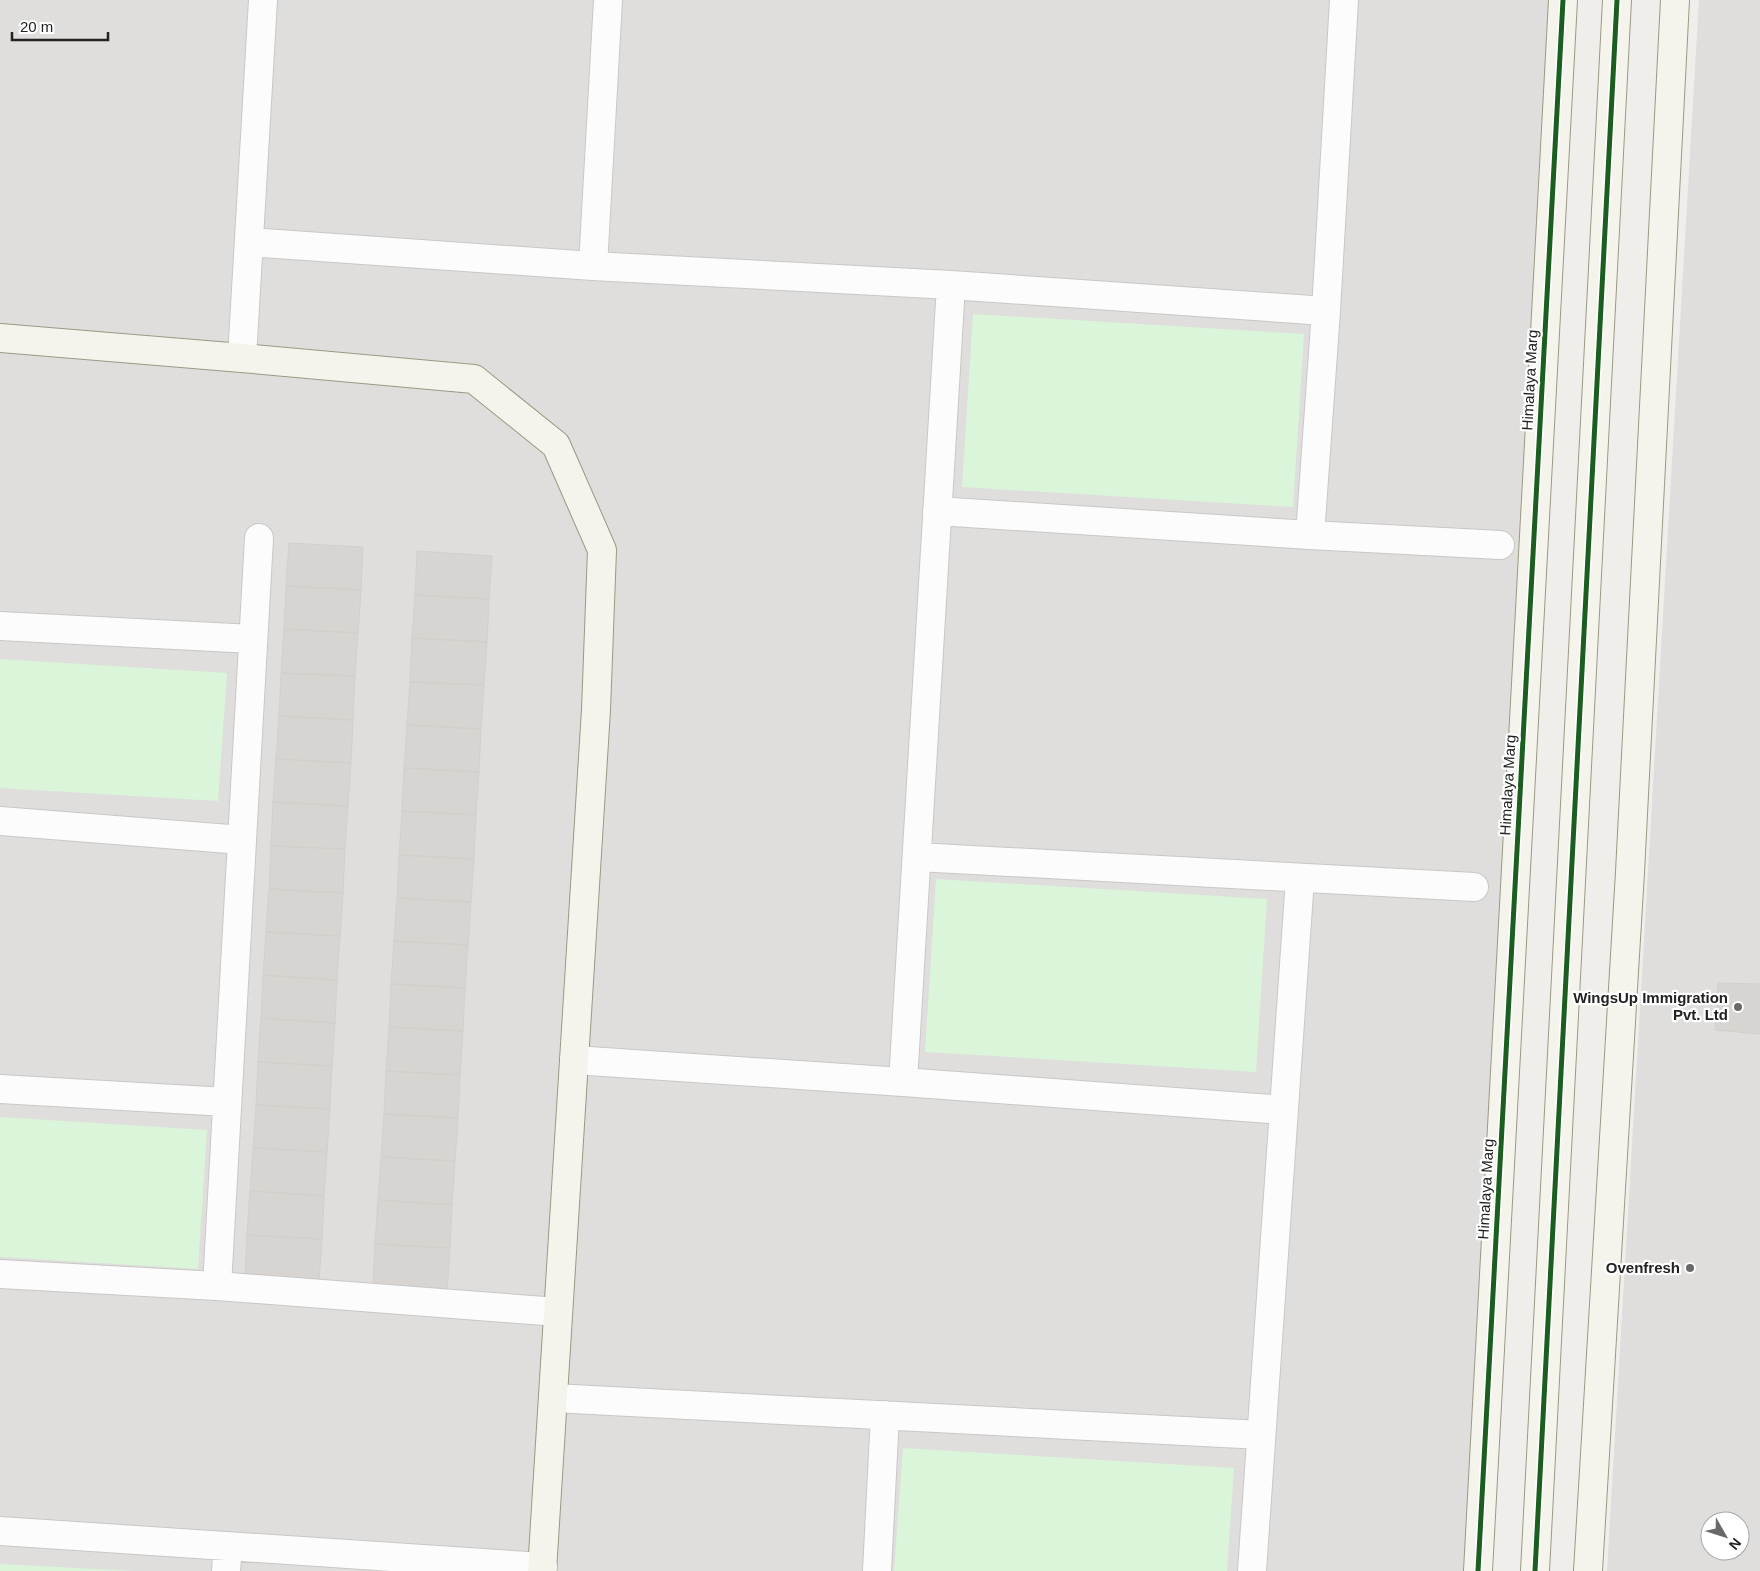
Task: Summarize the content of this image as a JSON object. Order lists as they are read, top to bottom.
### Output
{
  "streets": {
    "street": ["Himalaya Marg"]
  },
  "places": ["WingsUp Immigration Pvt. Ltd", "Ovenfresh"],
  "scale_bar": "20 m",
  "north": "bottom right"
}
